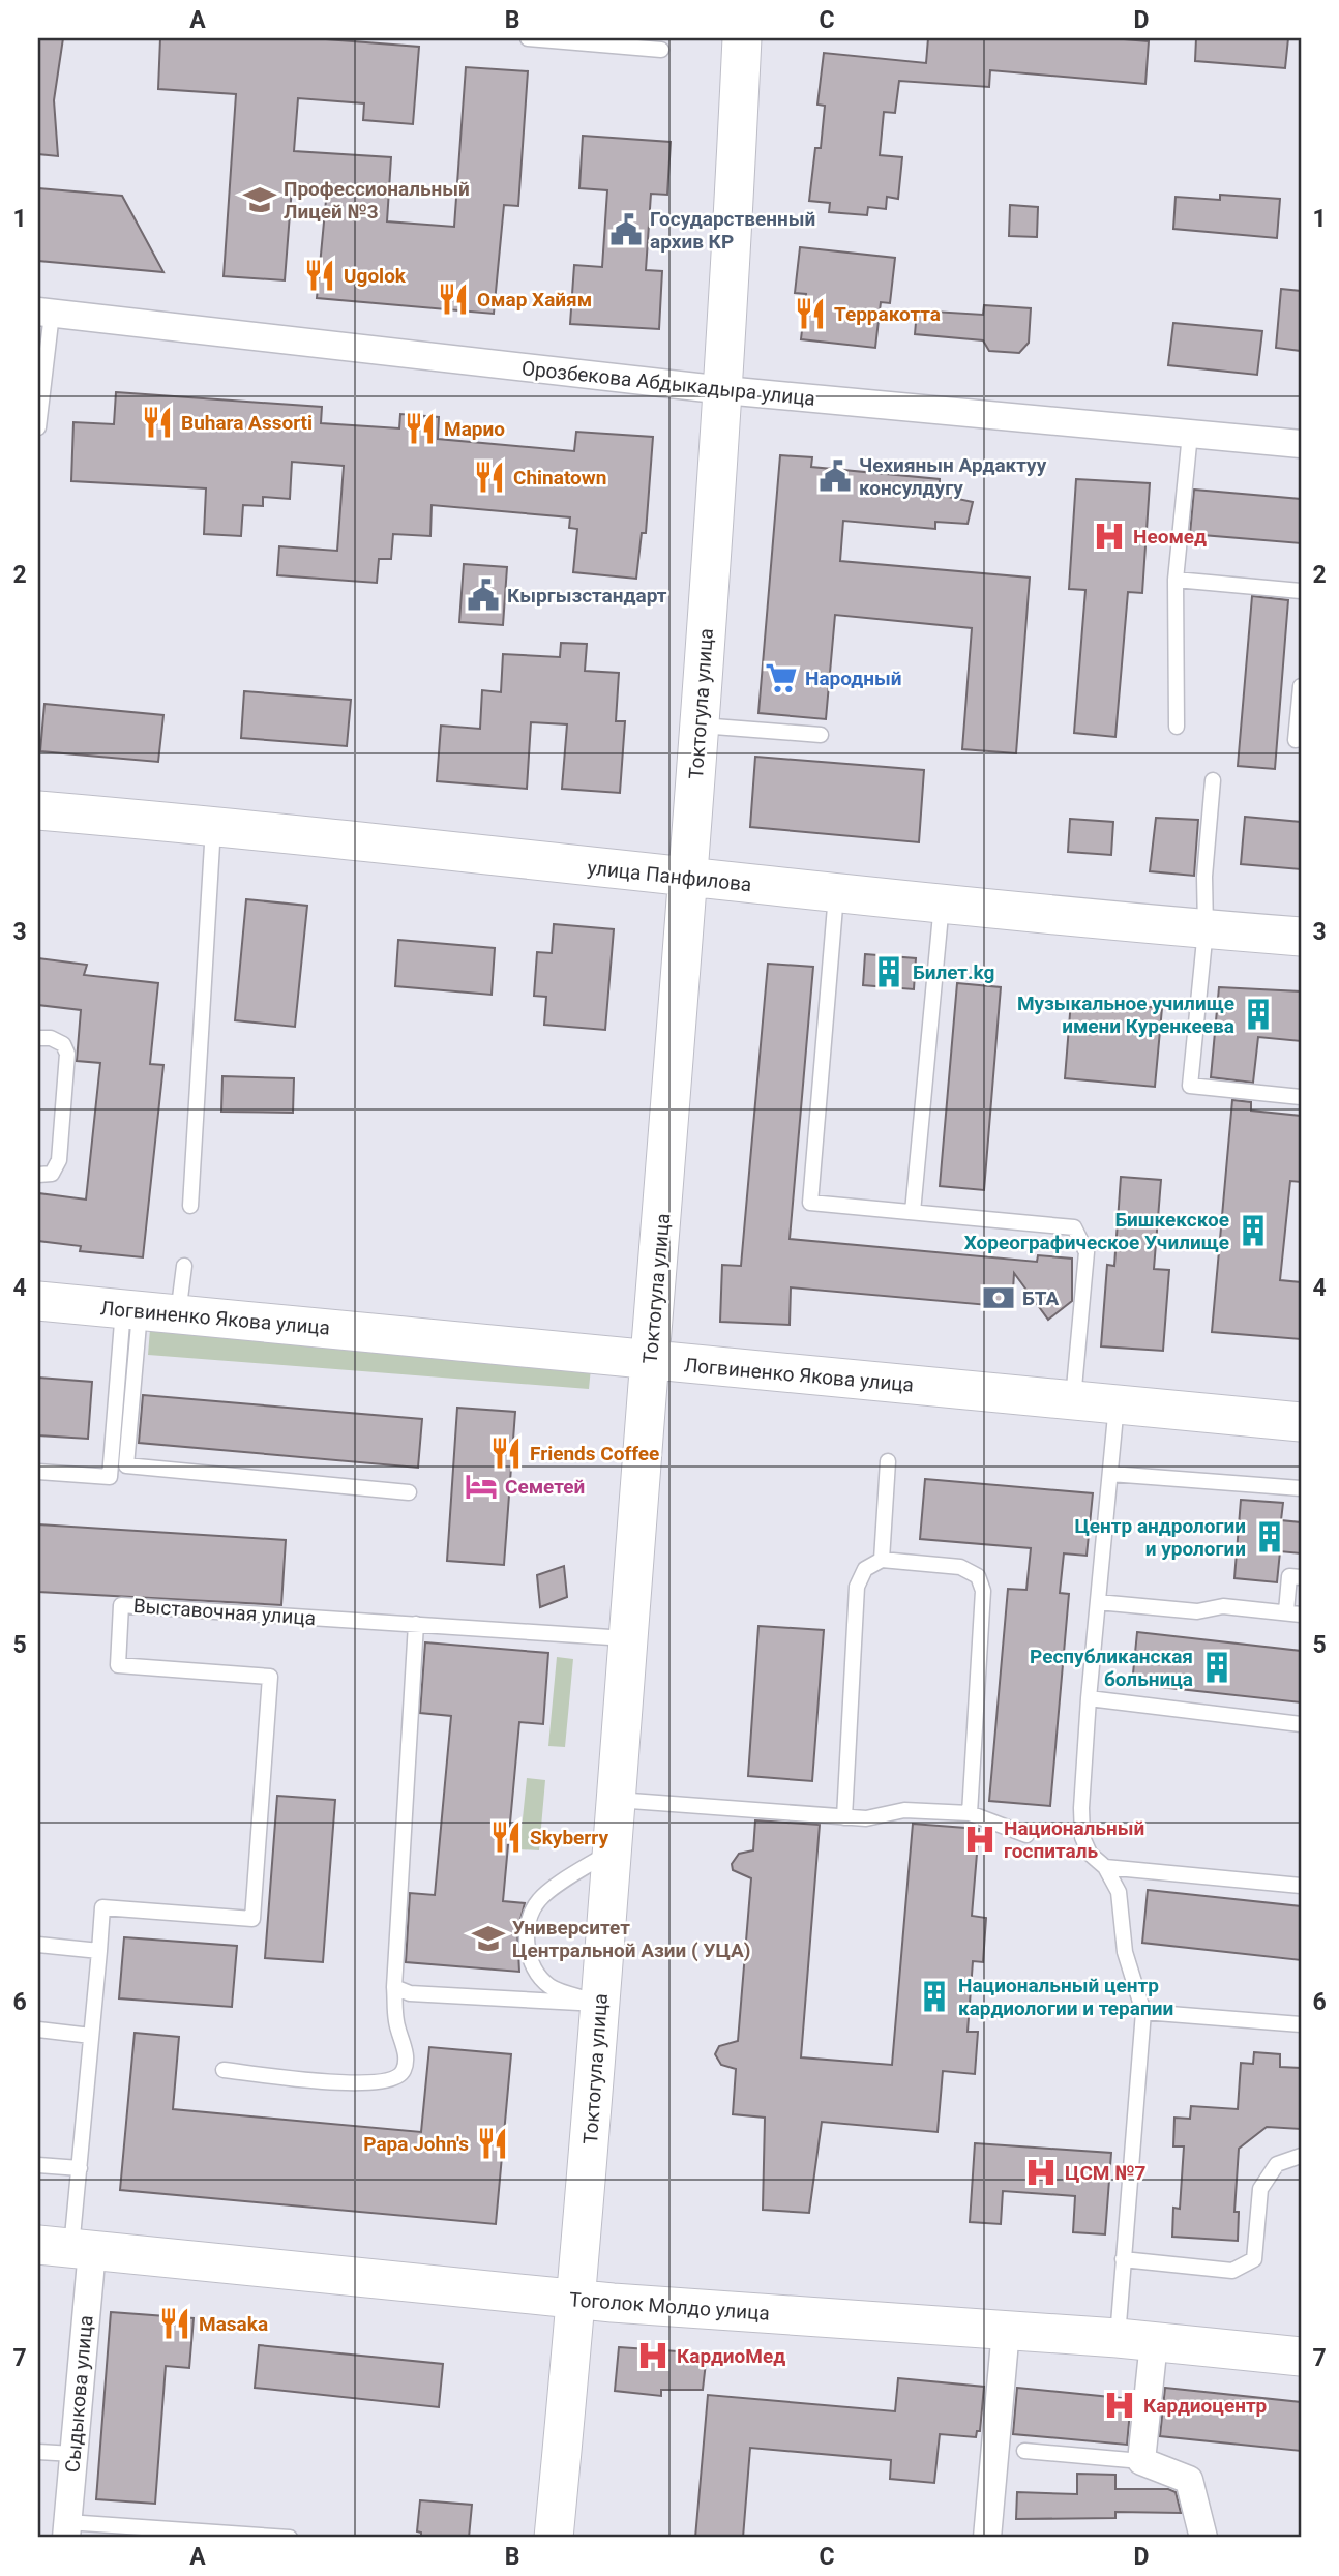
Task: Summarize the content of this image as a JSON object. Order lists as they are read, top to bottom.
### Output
{
  "streets": {
    "main road": [
      "Токтогула улица",
      "улица Панфилова",
      "Логвиненко Якова улица",
      "Тоголок Молдо улица"
    ],
    "street": ["Орозбекова Абдыкадыра улица", "Сыдыкова улица"],
    "lane": ["Выставочная улица"]
  },
  "crossings": [
    ["Орозбекова Абдыкадыра улица", "Токтогула улица"],
    ["Токтогула улица", "улица Панфилова"],
    ["Токтогула улица", "Логвиненко Якова улица"],
    ["Токтогула улица", "Выставочная улица"],
    ["Токтогула улица", "Тоголок Молдо улица"],
    ["Тоголок Молдо улица", "Сыдыкова улица"]
  ],
  "places": {
    "school or university": ["Профессиональный Лицей №3", "Университет Центральной Азии ( УЦА)"],
    "public building": ["Государственный архив КР", "Чехиянын Ардактуу консулдугу", "Кыргызстандарт"],
    "restaurant": [
      "Ugolok",
      "Омар Хайям",
      "Терракотта",
      "Buhara Assorti",
      "Марио",
      "Chinatown",
      "Friends Coffee",
      "Skyberry",
      "Papa John's",
      "Masaka"
    ],
    "hospital": [
      "Неомед",
      "Национальный госпиталь",
      "ЦСМ №7",
      "КардиоМед",
      "Кардиоцентр"
    ],
    "supermarket": ["Народный"],
    "building": [
      "Билет.kg",
      "Музыкальное училище имени Куренкеева",
      "Бишкекское Хореографическое Училище",
      "Центр андрологии и урологии",
      "Республиканская больница",
      "Национальный центр кардиологии и терапии"
    ],
    "bank": ["БТА"],
    "hotel": ["Семетей"]
  },
  "grid": {
    "columns": [
      "A",
      "B",
      "C",
      "D"
    ],
    "rows": [
      "1",
      "2",
      "3",
      "4",
      "5",
      "6",
      "7"
    ]
  }
}
